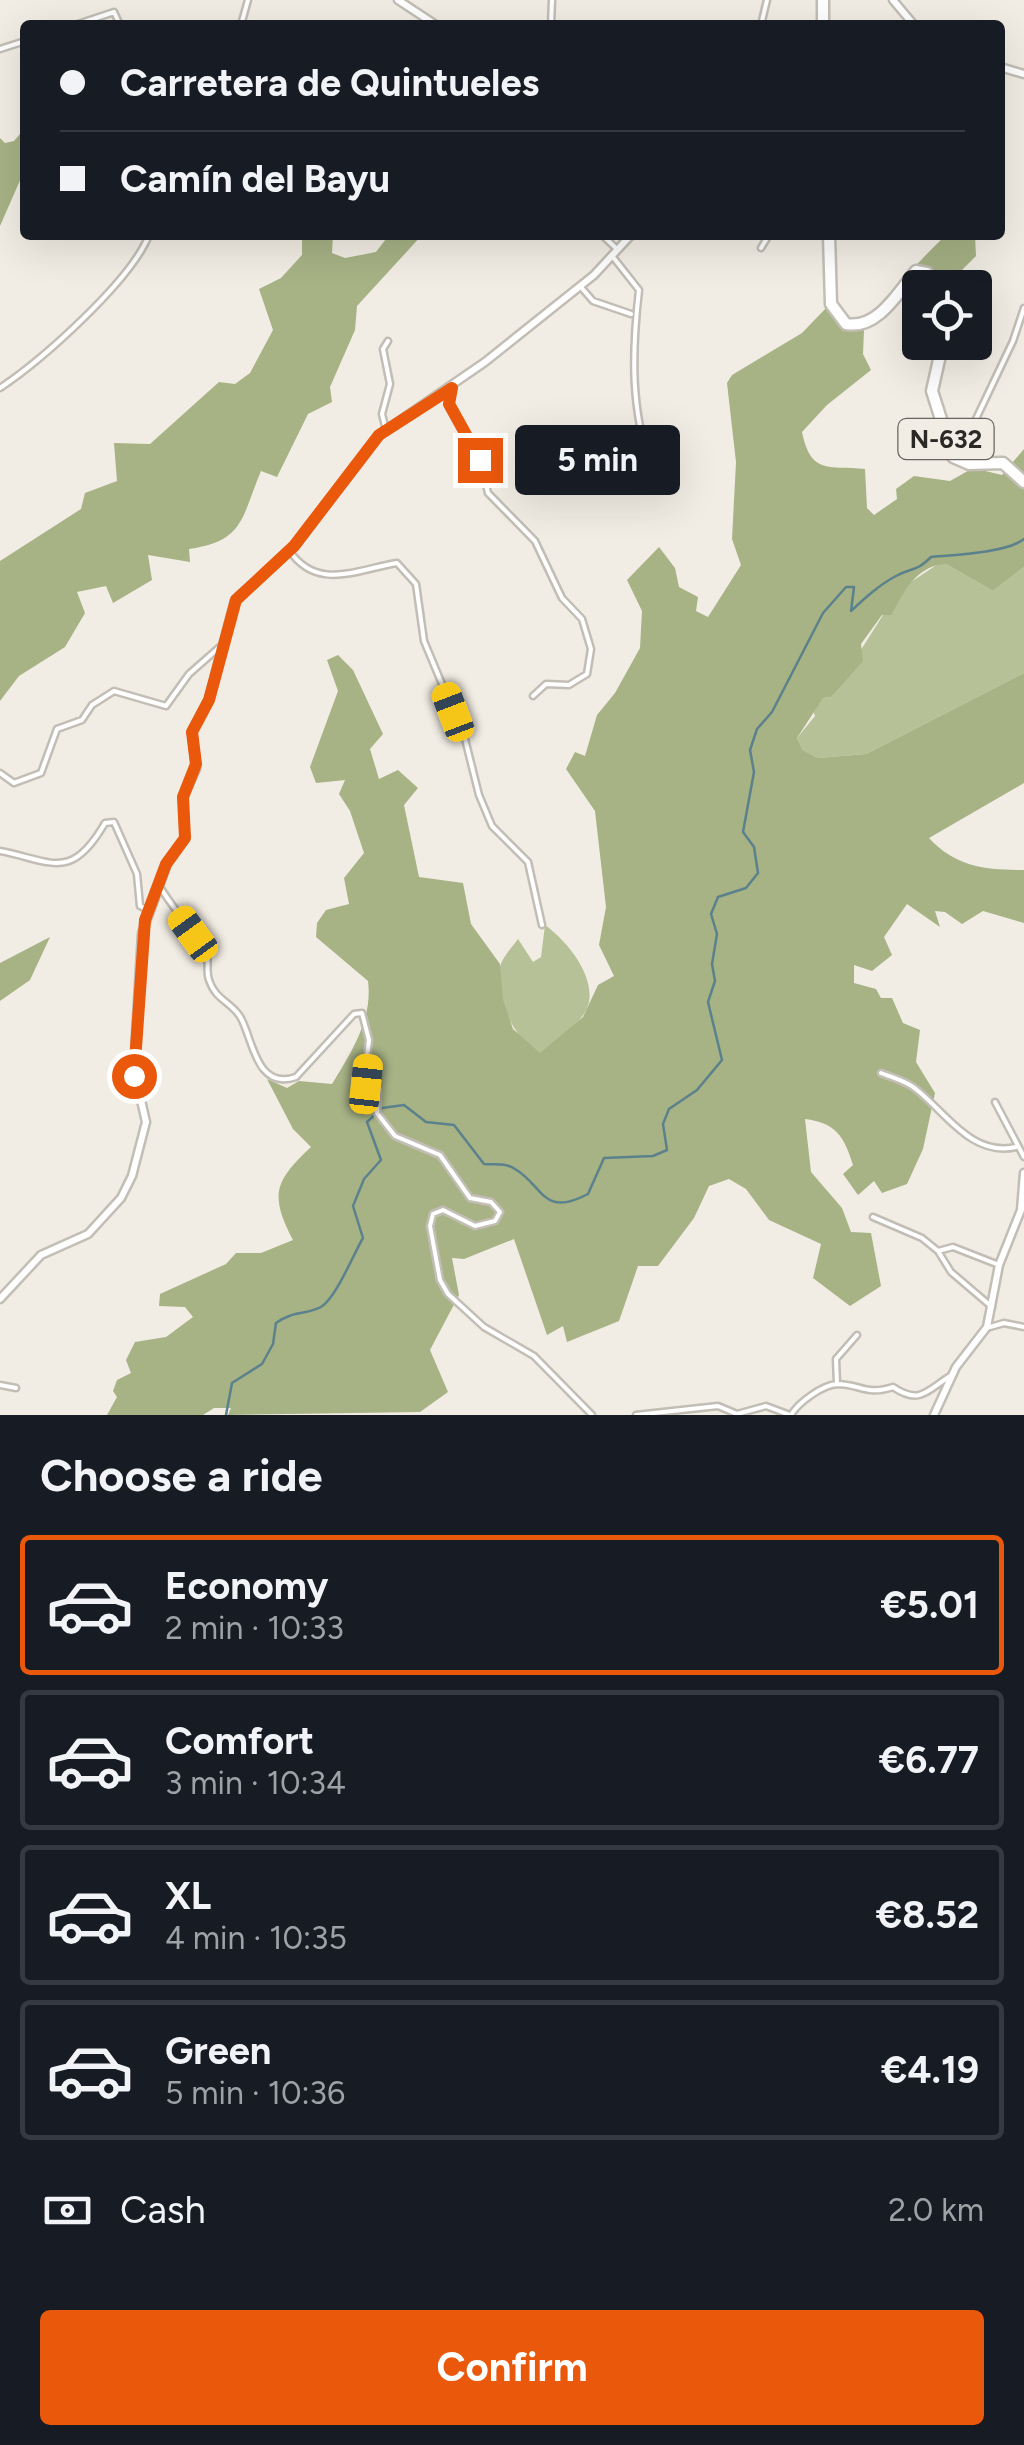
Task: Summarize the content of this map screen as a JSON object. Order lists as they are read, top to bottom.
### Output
{
  "streets": {
    "highway": ["N-632"]
  },
  "page": {
    "banner": ["Carretera de Quintueles", "Camín del Bayu"],
    "bubble": "5 min",
    "heading": "Choose a ride",
    "list": [
      {
        "name": "Economy",
        "note": "2 min · 10:33",
        "value": "€5.01"
      },
      {
        "name": "Comfort",
        "note": "3 min · 10:34",
        "value": "€6.77"
      },
      {
        "name": "XL",
        "note": "4 min · 10:35",
        "value": "€8.52"
      },
      {
        "name": "Green",
        "note": "5 min · 10:36",
        "value": "€4.19"
      }
    ],
    "pay": ["Cash", "2.0 km"],
    "buttons": "Confirm"
  }
}
